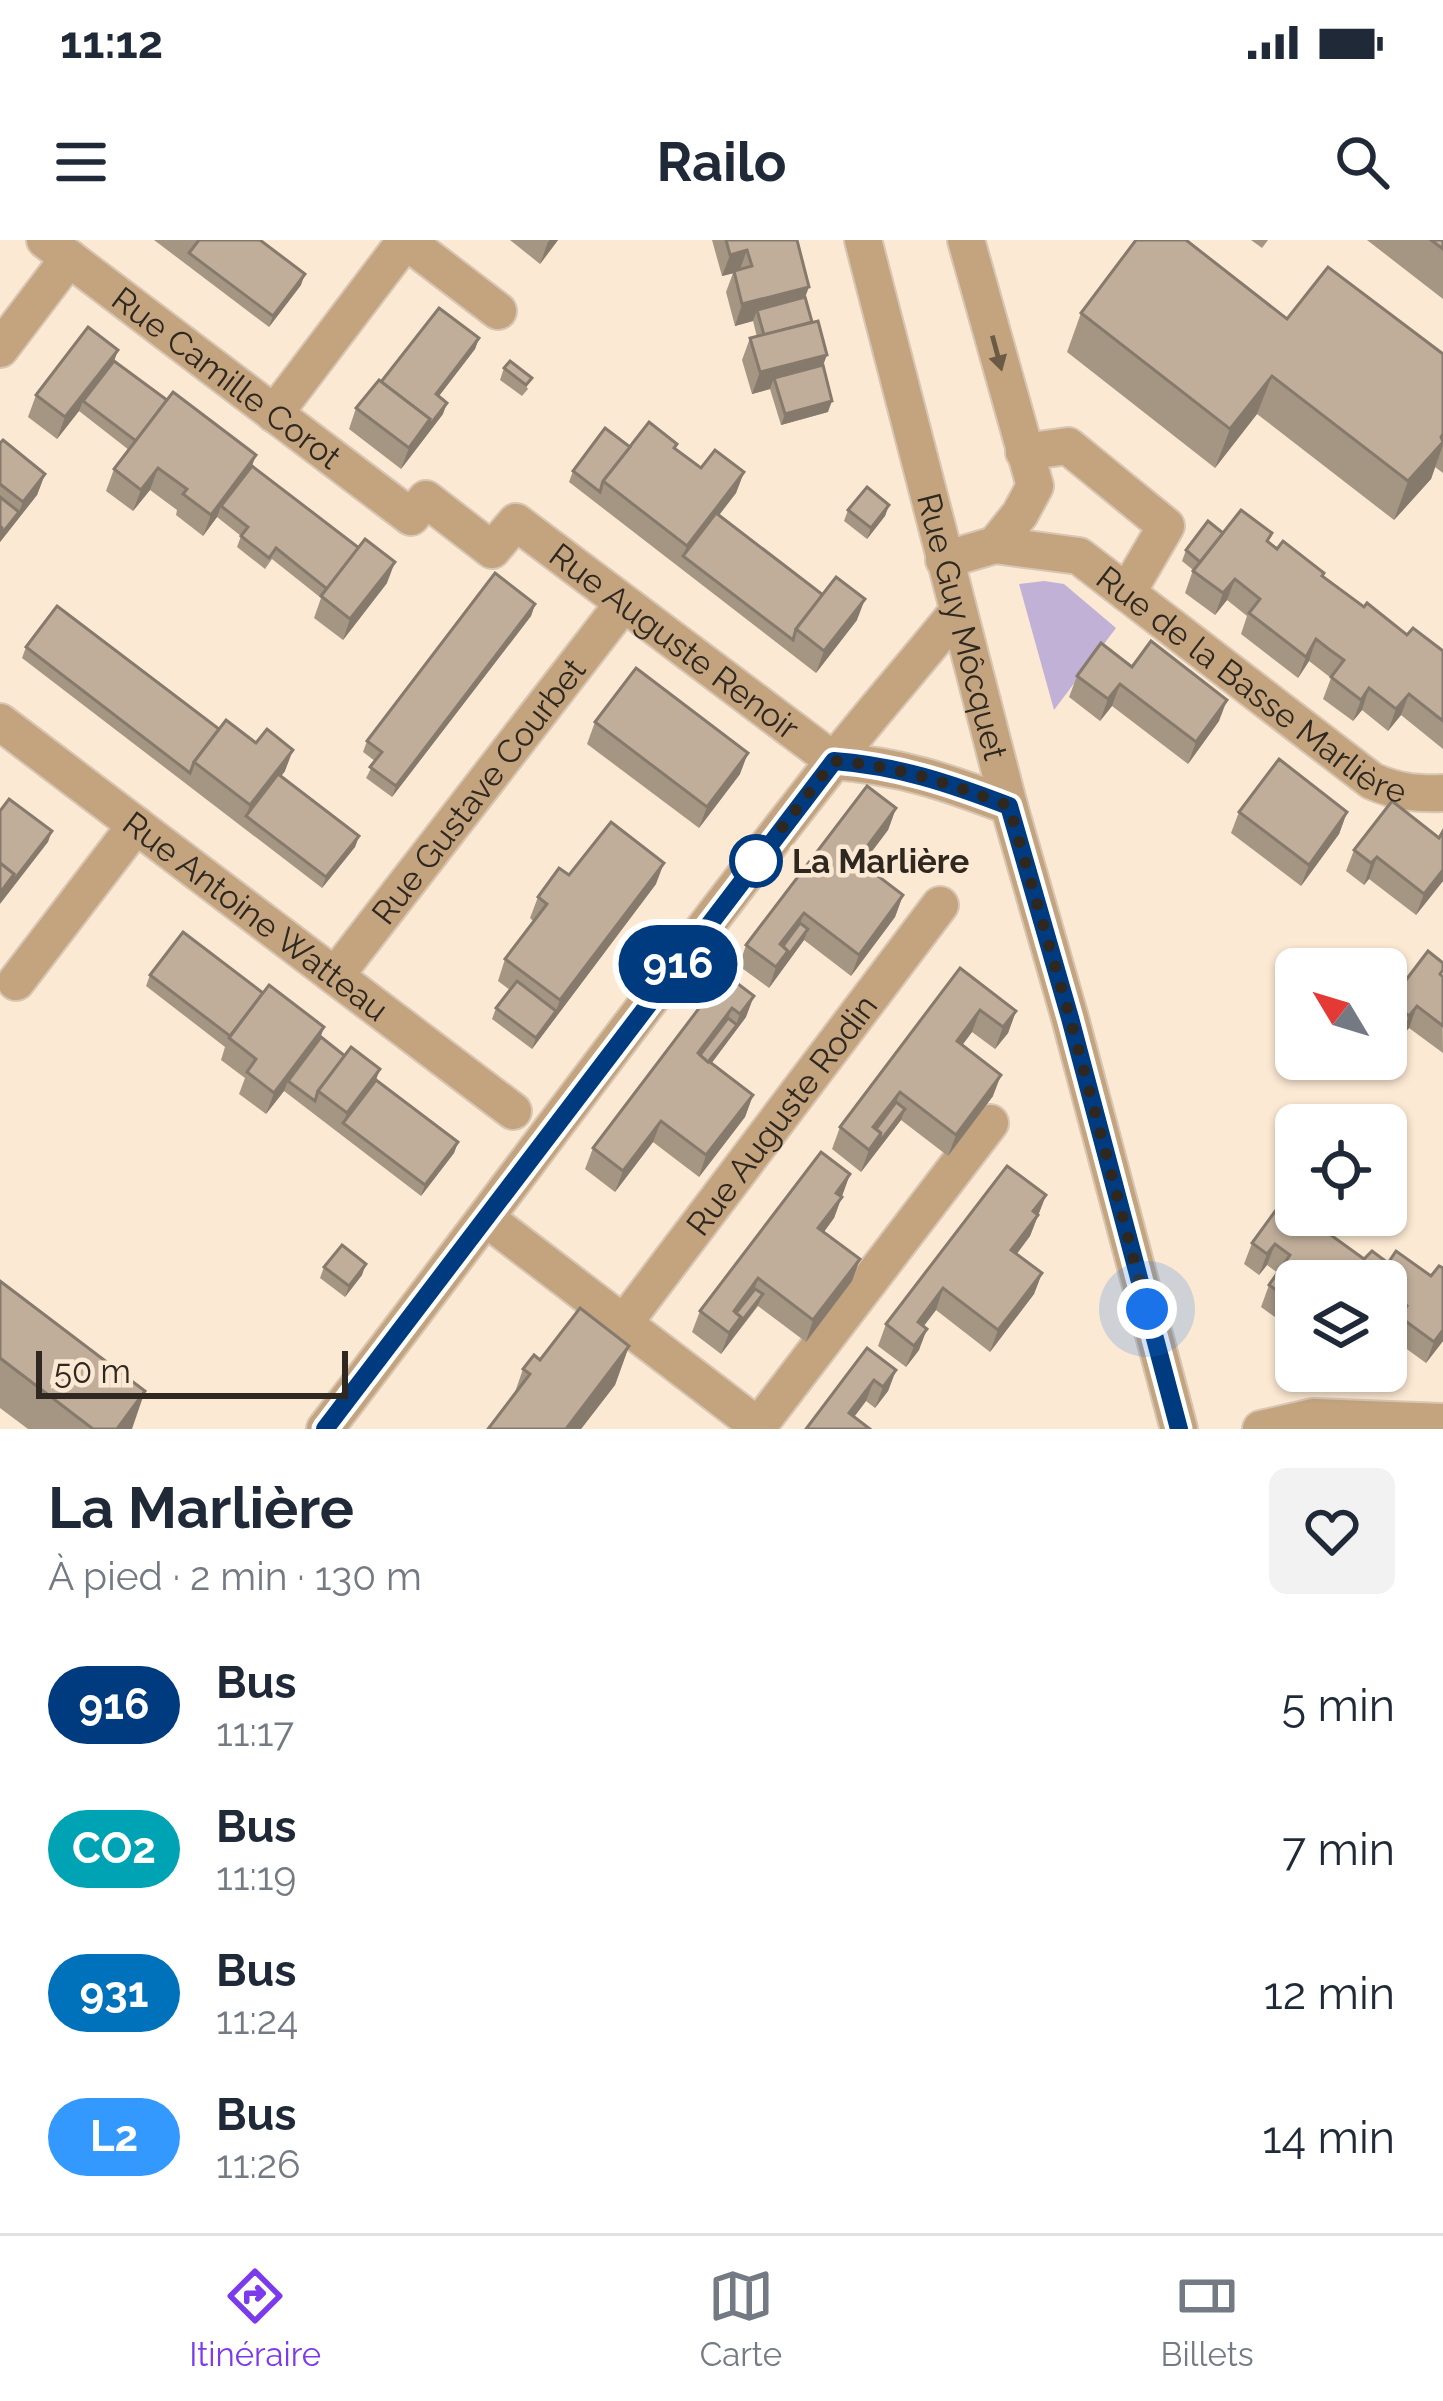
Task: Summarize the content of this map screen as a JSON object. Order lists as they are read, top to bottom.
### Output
{
  "streets": {
    "street": [
      "Rue Camille Corot",
      "Rue Guy Môcquet",
      "Rue Auguste Renoir",
      "Rue de la Basse Marlière",
      "Rue Gustave Courbet",
      "Rue Antoine Watteau",
      "Rue Auguste Rodin"
    ]
  },
  "crossings": [
    ["Rue Camille Corot", "Rue Auguste Renoir"],
    ["Rue Guy Môcquet", "Rue de la Basse Marlière"],
    ["Rue Auguste Renoir", "Rue Gustave Courbet"],
    ["Rue Gustave Courbet", "Rue Antoine Watteau"]
  ],
  "places": ["La Marlière"],
  "lines": ["bus line 916"],
  "scale_bar": "50 m",
  "north": "top left",
  "page": {
    "status": "11:12",
    "header": "Railo",
    "on_map": "916",
    "scale": "50 m",
    "heading": ["La Marlière", "À pied · 2 min · 130 m"],
    "list": [
      {
        "mark": "916",
        "name": "Bus",
        "note": "11:17",
        "value": "5 min"
      },
      {
        "mark": "CO2",
        "name": "Bus",
        "note": "11:19",
        "value": "7 min"
      },
      {
        "mark": "931",
        "name": "Bus",
        "note": "11:24",
        "value": "12 min"
      },
      {
        "mark": "L2",
        "name": "Bus",
        "note": "11:26",
        "value": "14 min"
      }
    ],
    "tabs": ["Itinéraire", "Carte", "Billets"]
  }
}
